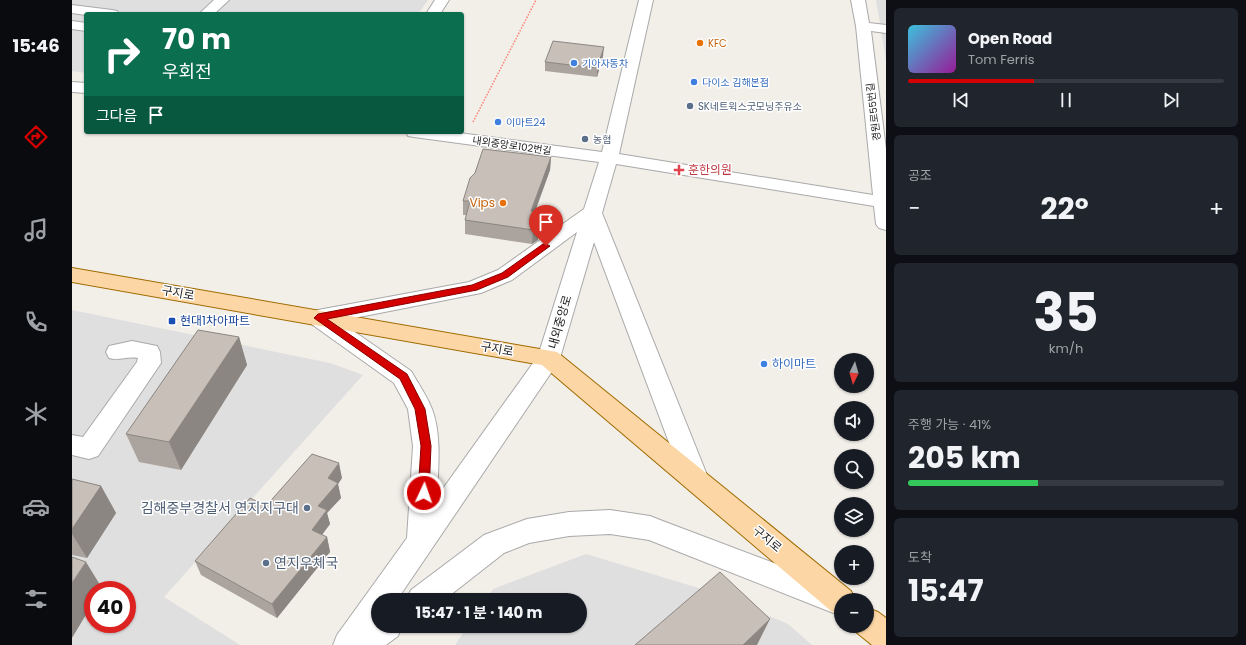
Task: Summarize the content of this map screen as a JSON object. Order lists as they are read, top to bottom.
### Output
{
  "streets": {
    "main road": ["구지로"],
    "street": ["경원로55번길", "내외중앙로102번길", "내외중앙로"]
  },
  "crossings": [
    ["경원로55번길", "내외중앙로102번길"],
    ["내외중앙로102번길", "내외중앙로"],
    ["구지로", "내외중앙로"]
  ],
  "places": {
    "other": [
      "KFC",
      "기아자동차",
      "다이소 김해본점",
      "SK네트윅스굿모닝주유소",
      "이마트24",
      "농협",
      "Vips",
      "하이마트",
      "김해중부경찰서 연지지구대",
      "연지우체국"
    ],
    "health": ["훈한의원"],
    "transit": ["현대1차아파트"]
  },
  "north": "bottom",
  "page": {
    "tabs": "15:46",
    "turn": ["70 m", "우회전"],
    "song": ["Open Road", "Tom Ferris"],
    "then": "그다음",
    "tile": [
      "공조",
      ["35", "km/h"],
      ["주행 가능 · 41%", "205 km"],
      ["도착", "15:47"]
    ],
    "heat": ["−", "22°", "+"],
    "map_buttons": ["+", "−"],
    "limit": "40",
    "trip": "15:47 · 1 분 · 140 m"
  }
}
